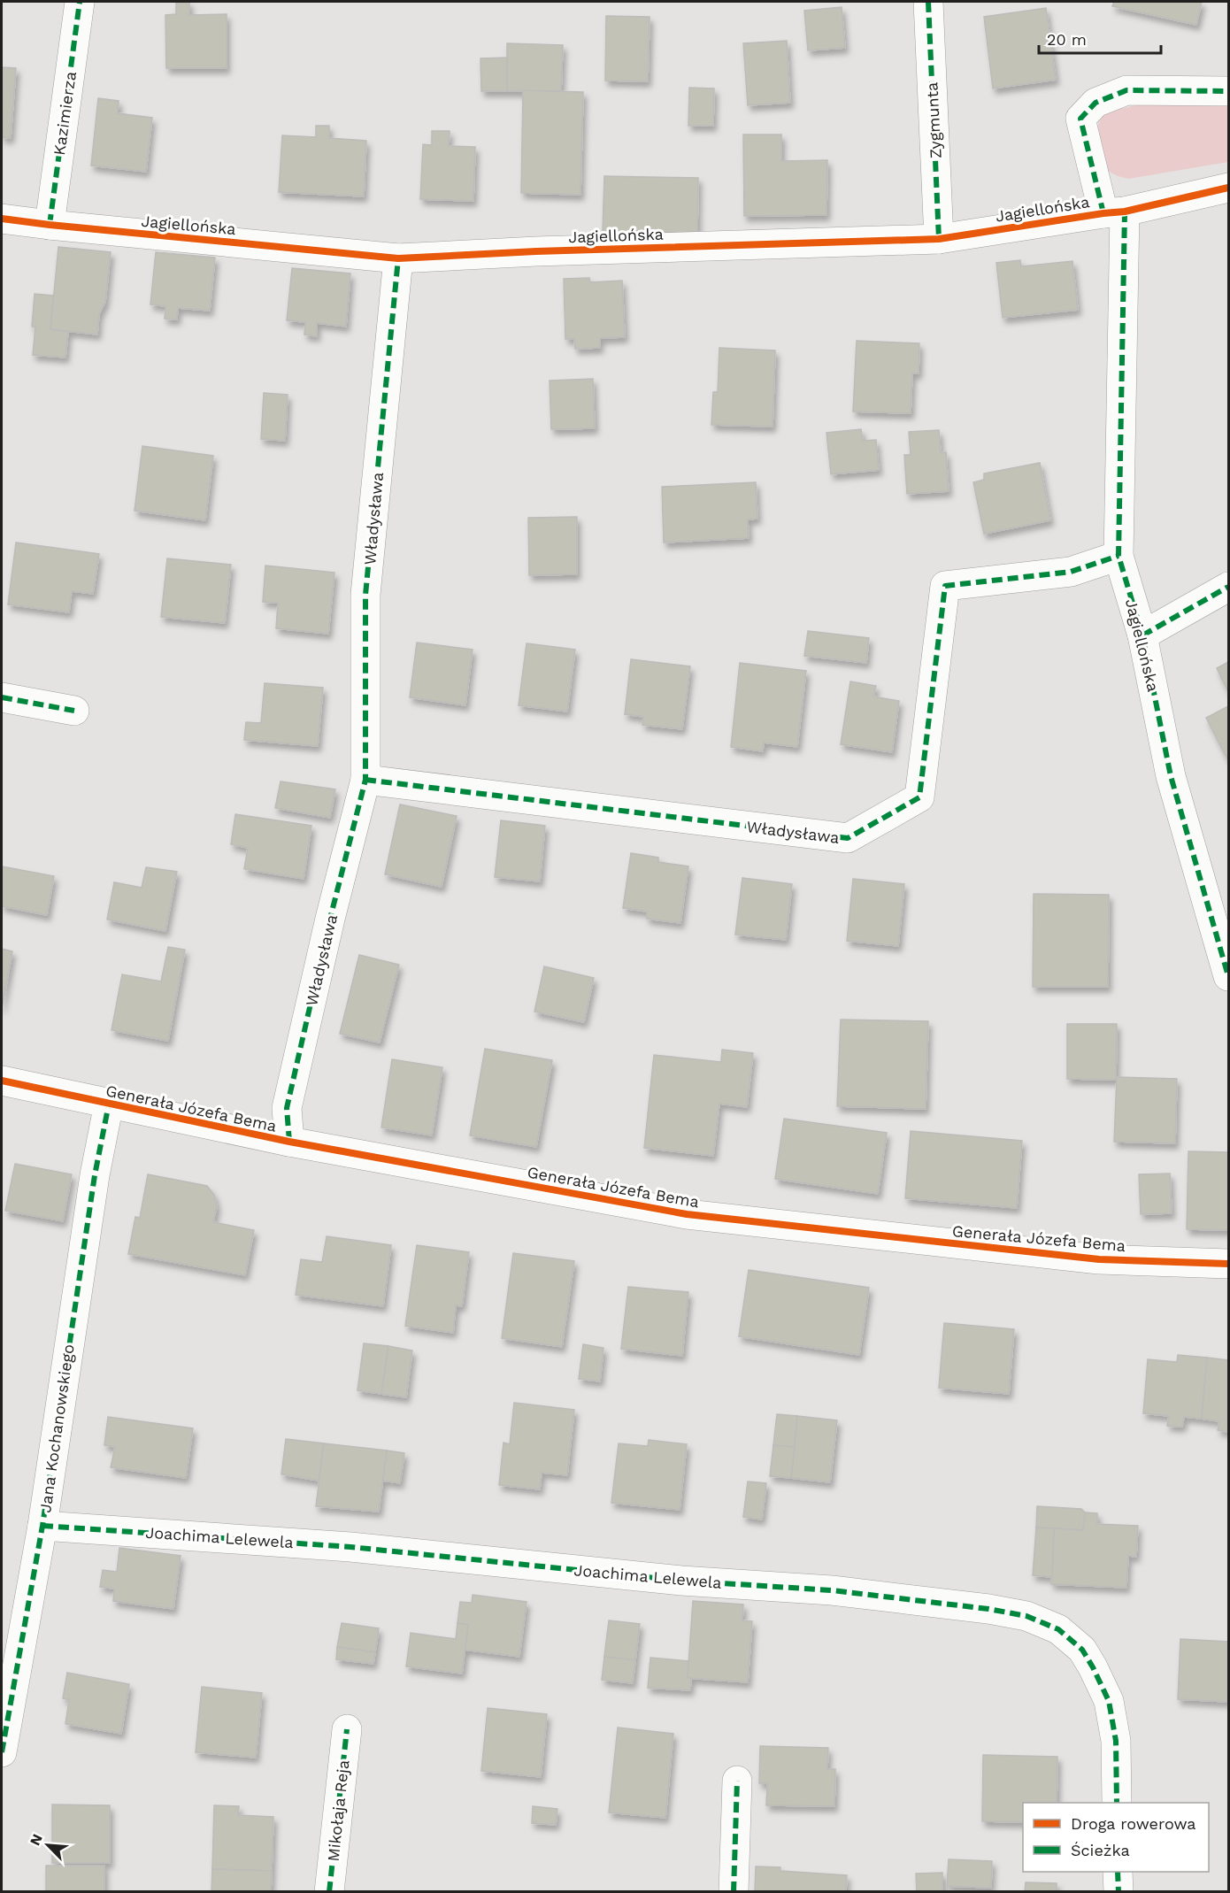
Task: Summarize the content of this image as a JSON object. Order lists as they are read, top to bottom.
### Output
{
  "streets": {
    "street": [
      "Kazimierza",
      "Zygmunta",
      "Jagiellońska",
      "Władysława",
      "Generała Józefa Bema",
      "Jana Kochanowskiego",
      "Joachima Lelewela",
      "Mikołaja Reja"
    ]
  },
  "crossings": [
    ["Kazimierza", "Jagiellońska"],
    ["Zygmunta", "Jagiellońska"],
    ["Jagiellońska", "Władysława"],
    ["Władysława", "Generała Józefa Bema"],
    ["Generała Józefa Bema", "Jana Kochanowskiego"],
    ["Jana Kochanowskiego", "Joachima Lelewela"]
  ],
  "legend": ["Droga rowerowa", "Ścieżka"],
  "scale_bar": "20 m",
  "north": "top left"
}
